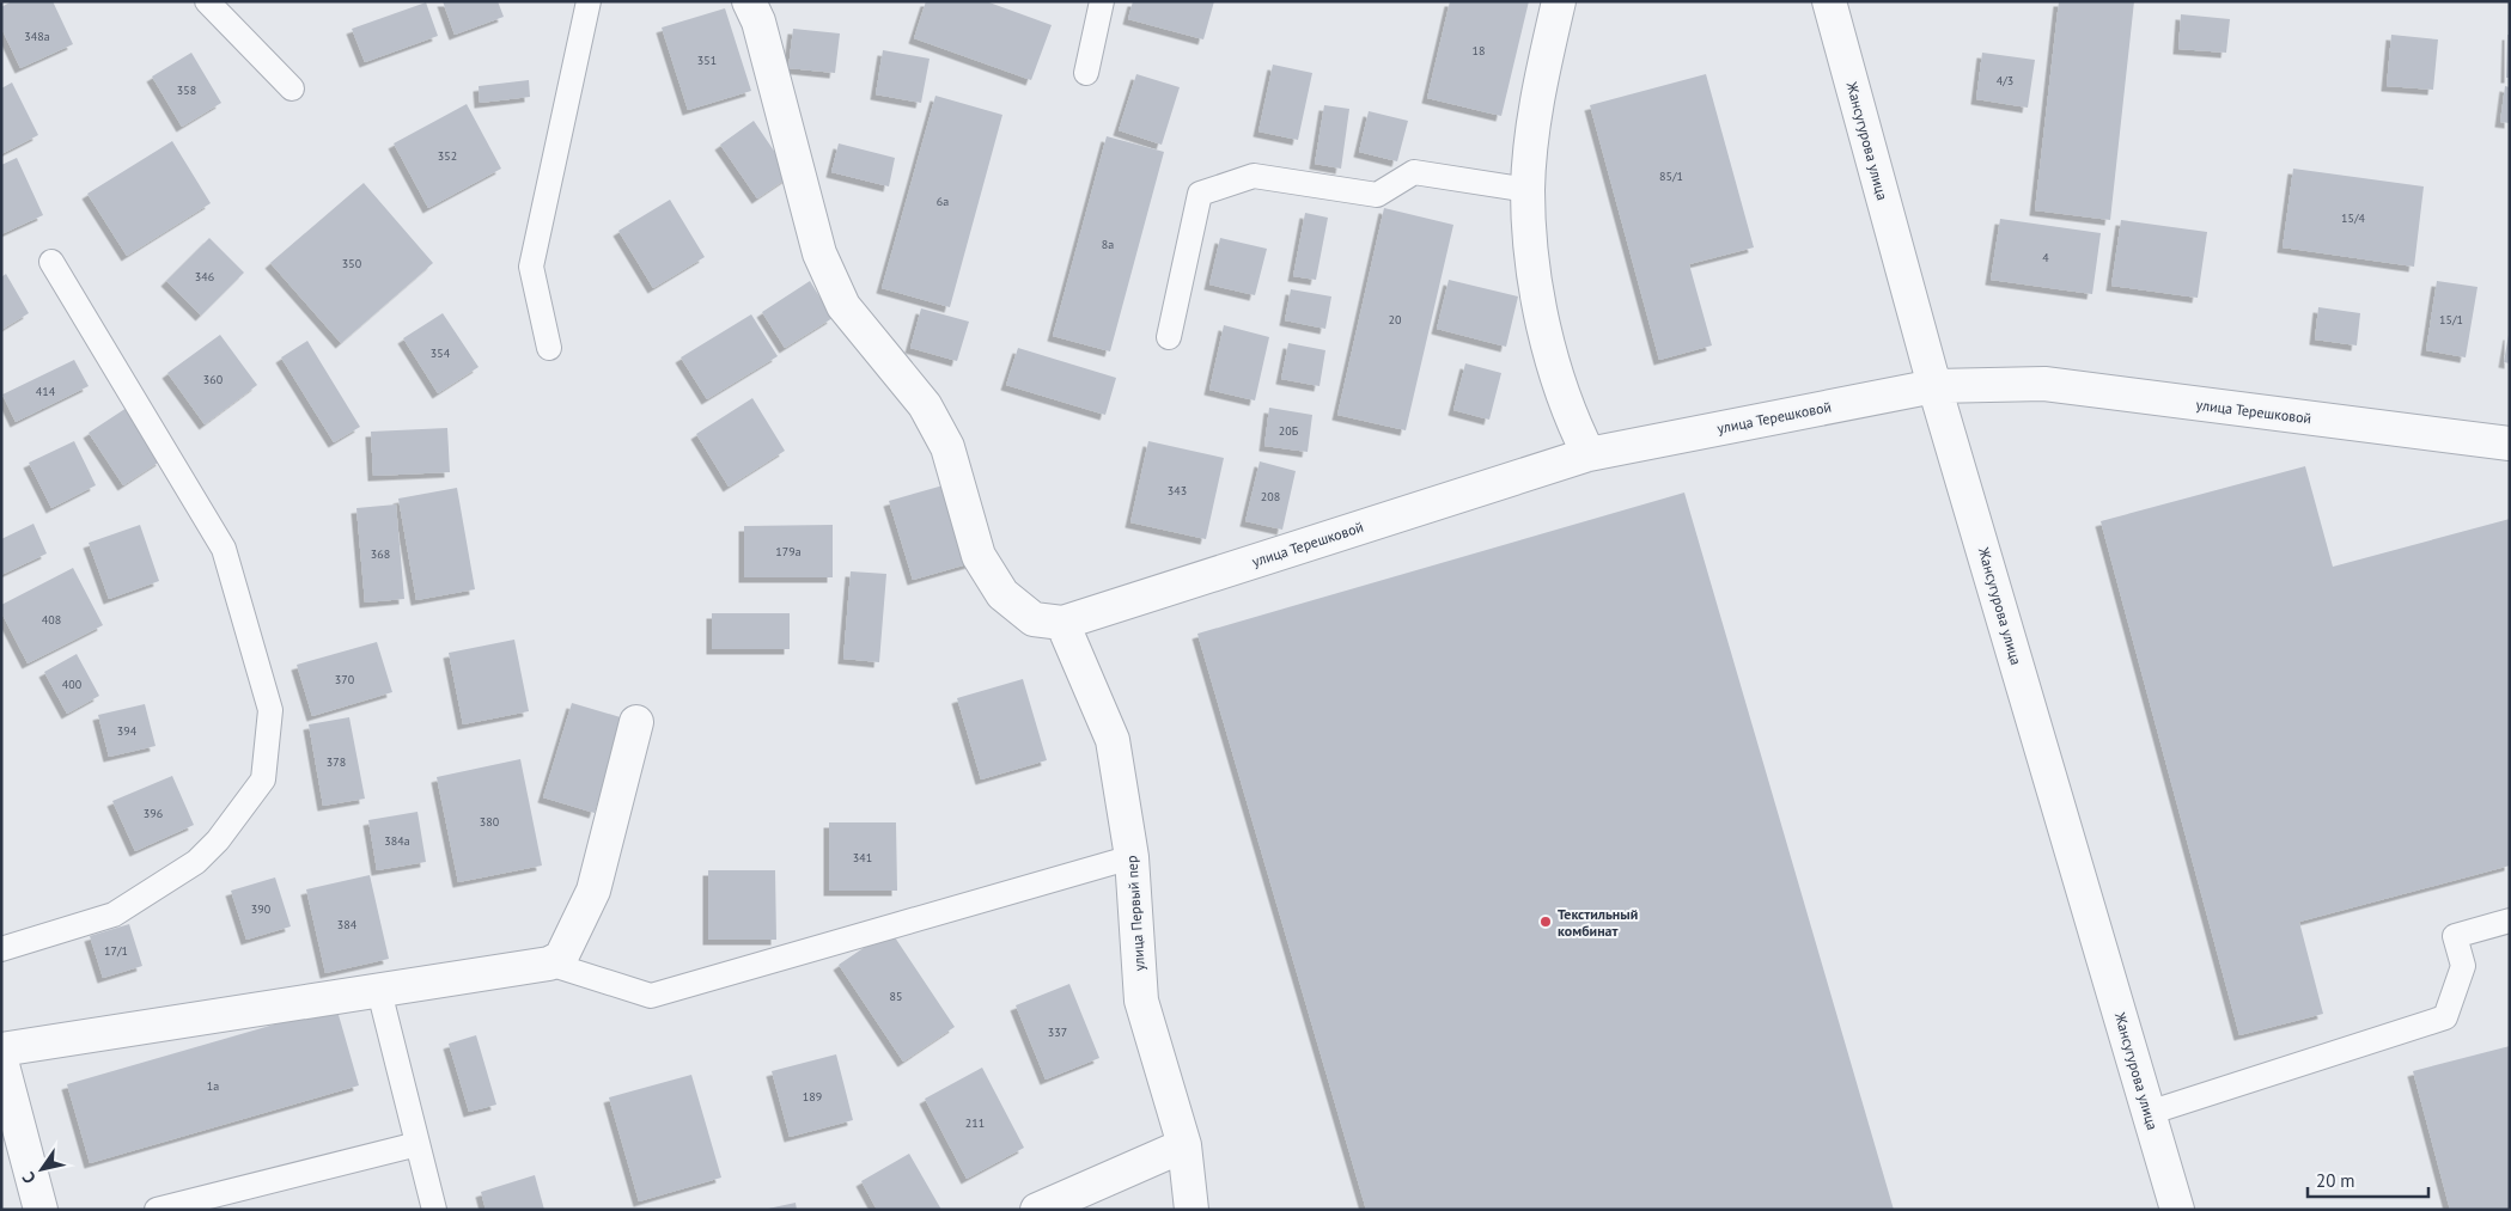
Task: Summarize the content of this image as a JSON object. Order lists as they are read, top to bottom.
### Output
{
  "streets": {
    "street": ["Жансугурова улица", "улица Терешковой", "улица Первый пер"]
  },
  "crossings": [
    ["Жансугурова улица", "улица Терешковой"],
    ["улица Терешковой", "улица Первый пер"]
  ],
  "places": ["Текстильный комбинат"],
  "house_numbers": [
    "348а",
    "18",
    "351",
    "4/3",
    "358",
    "352",
    "85/1",
    "6а",
    "15/4",
    "8а",
    "4",
    "350",
    "346",
    "20",
    "15/1",
    "354",
    "360",
    "414",
    "20Б",
    "343",
    "208",
    "179а",
    "368",
    "408",
    "370",
    "400",
    "394",
    "378",
    "396",
    "380",
    "384а",
    "341",
    "390",
    "384",
    "17/1",
    "85",
    "337",
    "1а",
    "189",
    "211"
  ],
  "scale_bar": "20 m",
  "north": "bottom left"
}
